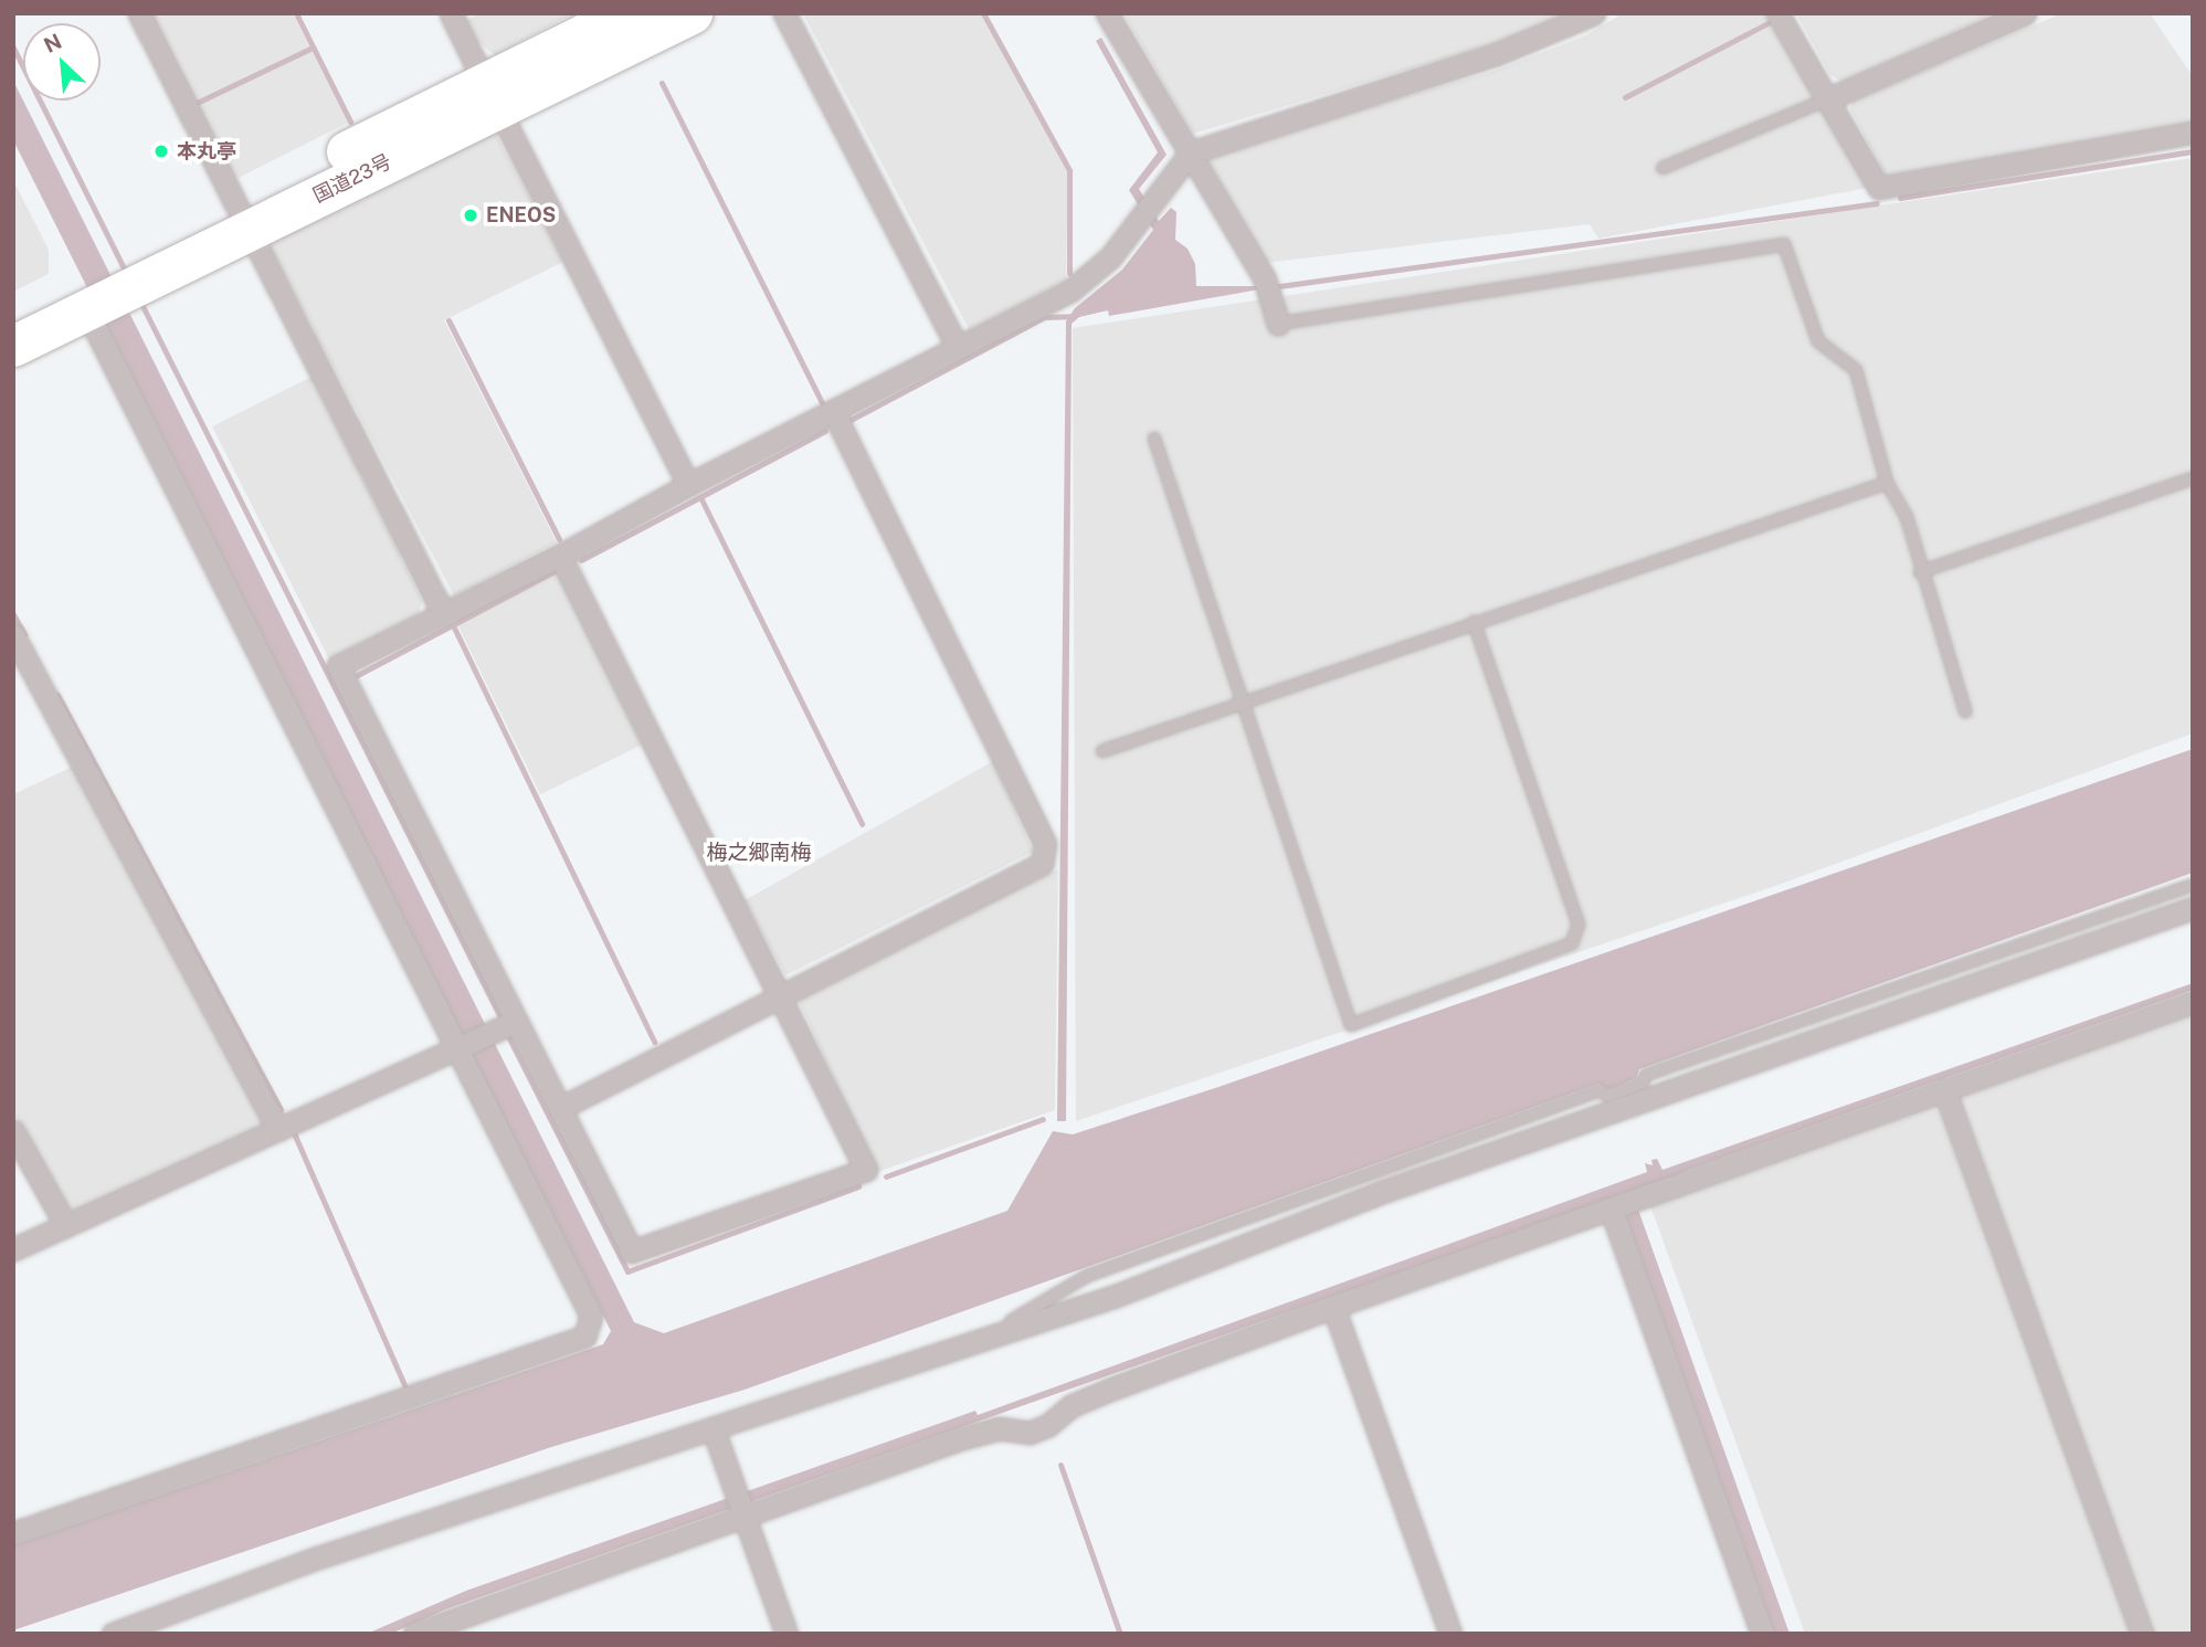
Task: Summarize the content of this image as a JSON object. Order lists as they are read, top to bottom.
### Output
{
  "streets": {
    "highway": ["国道23号"]
  },
  "districts": ["梅之郷南梅"],
  "places": ["本丸亭", "ENEOS"],
  "north": "top left"
}
